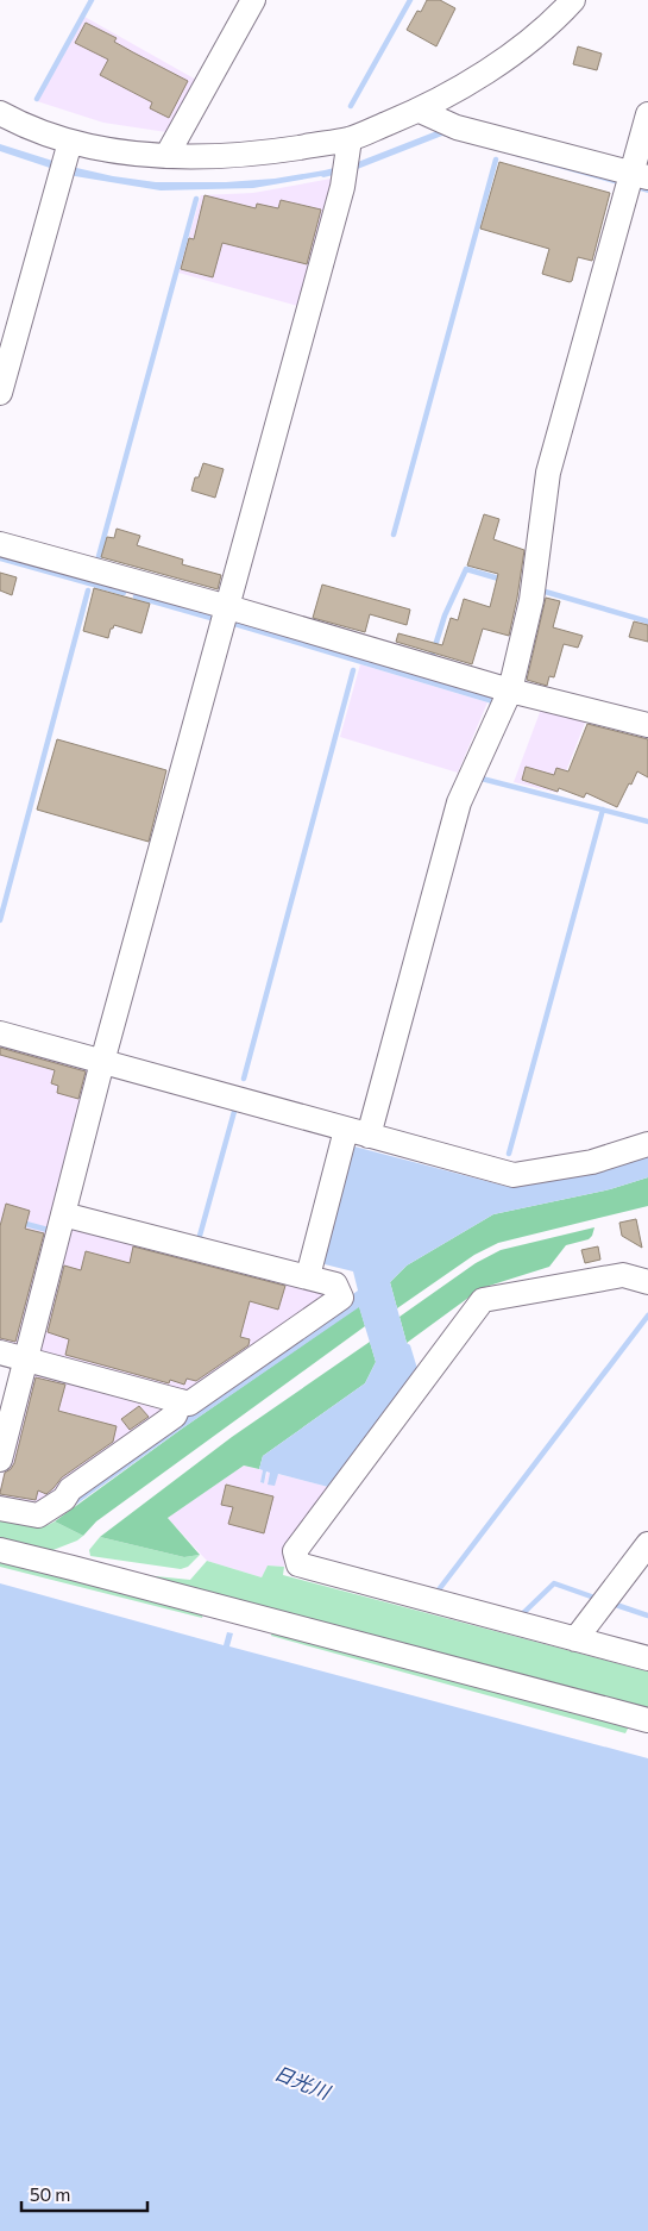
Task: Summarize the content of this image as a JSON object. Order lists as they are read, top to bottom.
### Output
{
  "water": ["日光川"],
  "scale_bar": "50 m"
}
